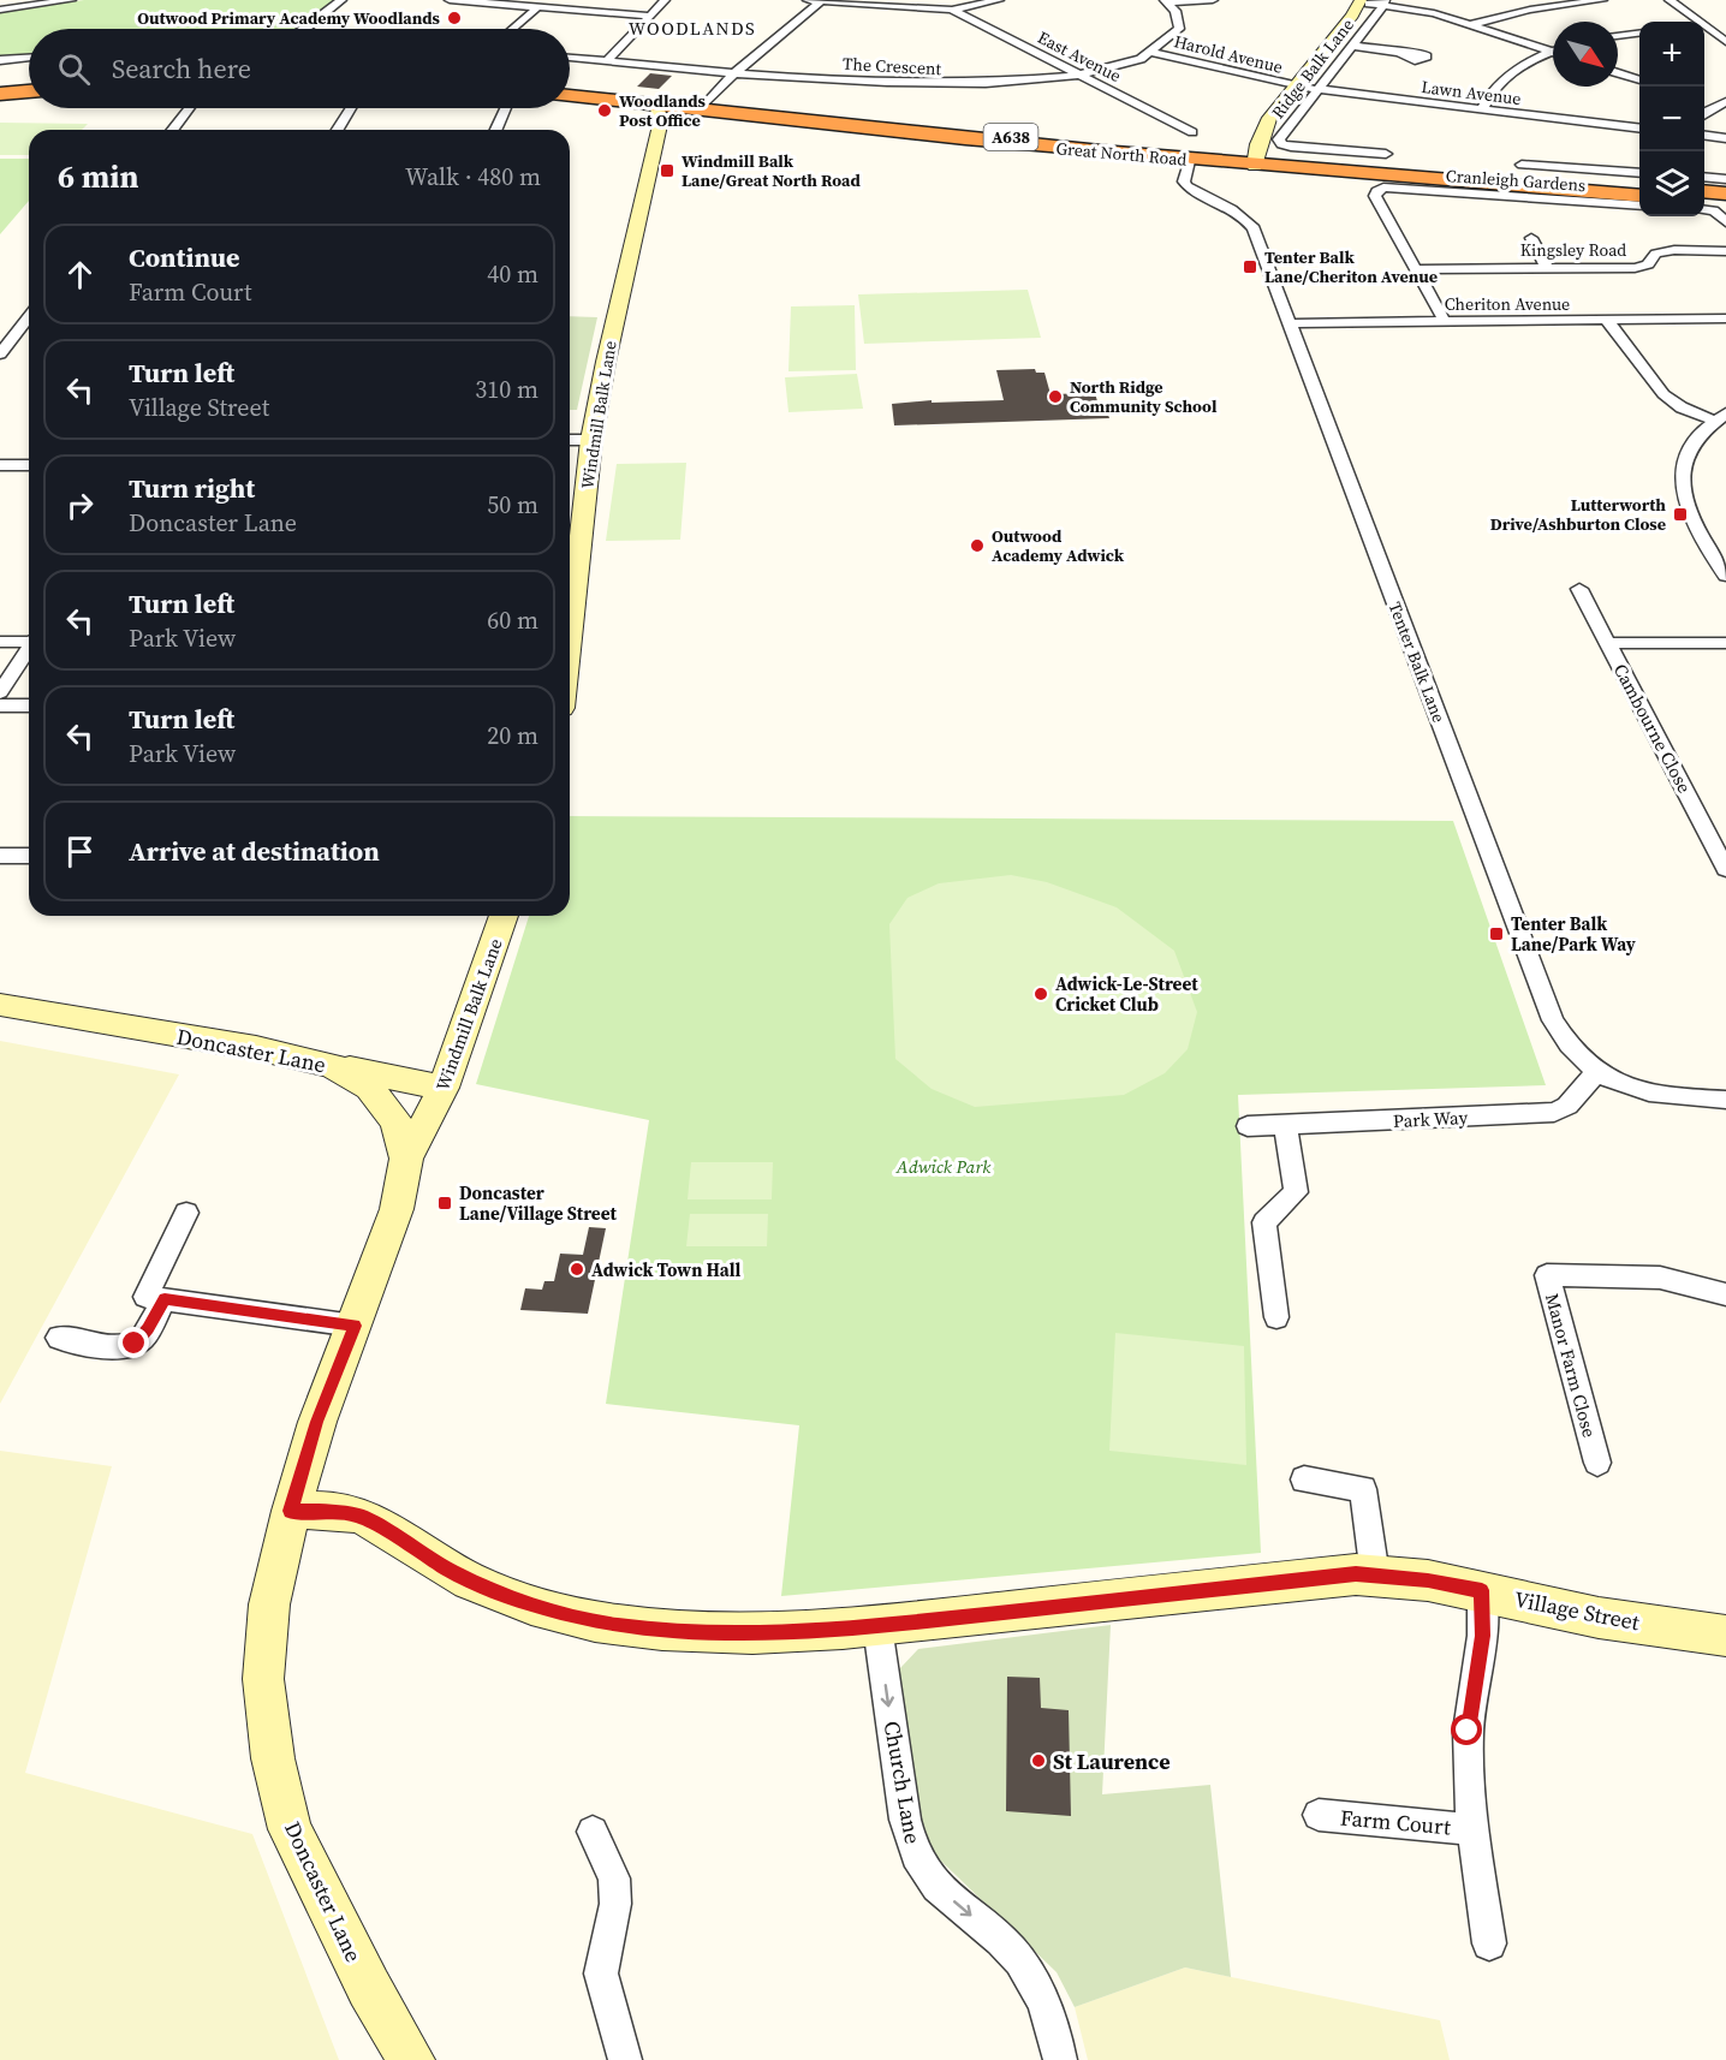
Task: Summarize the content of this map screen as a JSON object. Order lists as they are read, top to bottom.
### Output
{
  "streets": {
    "highway": ["A638", "Great North Road"],
    "street": [
      "Harold Avenue",
      "East Avenue",
      "The Crescent",
      "Ridge Balk Lane",
      "Lawn Avenue",
      "Cranleigh Gardens",
      "Kingsley Road",
      "Cheriton Avenue",
      "Windmill Balk Lane",
      "Tenter Balk Lane",
      "Cambourne Close",
      "Doncaster Lane",
      "Park Way",
      "Manor Farm Close",
      "Village Street",
      "Church Lane",
      "Farm Court"
    ]
  },
  "crossings": [
    ["Harold Avenue", "The Crescent"],
    ["Harold Avenue", "Ridge Balk Lane"],
    ["Harold Avenue", "Lawn Avenue"],
    ["East Avenue", "The Crescent"],
    ["Ridge Balk Lane", "Lawn Avenue"],
    ["Ridge Balk Lane", "Great North Road"],
    ["Great North Road", "Windmill Balk Lane"],
    ["Great North Road", "Tenter Balk Lane"],
    ["Cranleigh Gardens", "Kingsley Road"],
    ["Cheriton Avenue", "Tenter Balk Lane"],
    ["Windmill Balk Lane", "Doncaster Lane"],
    ["Tenter Balk Lane", "Park Way"],
    ["Doncaster Lane", "Village Street"],
    ["Village Street", "Church Lane"],
    ["Village Street", "Farm Court"]
  ],
  "one_way": ["Church Lane"],
  "districts": ["WOODLANDS"],
  "parks": ["Adwick Park"],
  "places": {
    "other": [
      "Outwood Primary Academy Woodlands",
      "Woodlands Post Office",
      "North Ridge Community School",
      "Outwood Academy Adwick",
      "Adwick-Le-Street Cricket Club",
      "Adwick Town Hall",
      "St Laurence"
    ],
    "transit": [
      "Windmill Balk Lane/Great North Road",
      "Tenter Balk Lane/Cheriton Avenue",
      "Lutterworth Drive/Ashburton Close",
      "Tenter Balk Lane/Park Way",
      "Doncaster Lane/Village Street"
    ]
  },
  "north": "bottom right",
  "page": {
    "map_buttons": ["+", "−"],
    "search": "Search here",
    "heading": ["6 min", "Walk · 480 m"],
    "list": [
      ["Continue", "Farm Court", "40 m"],
      ["Turn left", "Village Street", "310 m"],
      ["Turn right", "Doncaster Lane", "50 m"],
      ["Turn left", "Park View", "60 m"],
      ["Turn left", "Park View", "20 m"],
      "Arrive at destination"
    ]
  }
}
